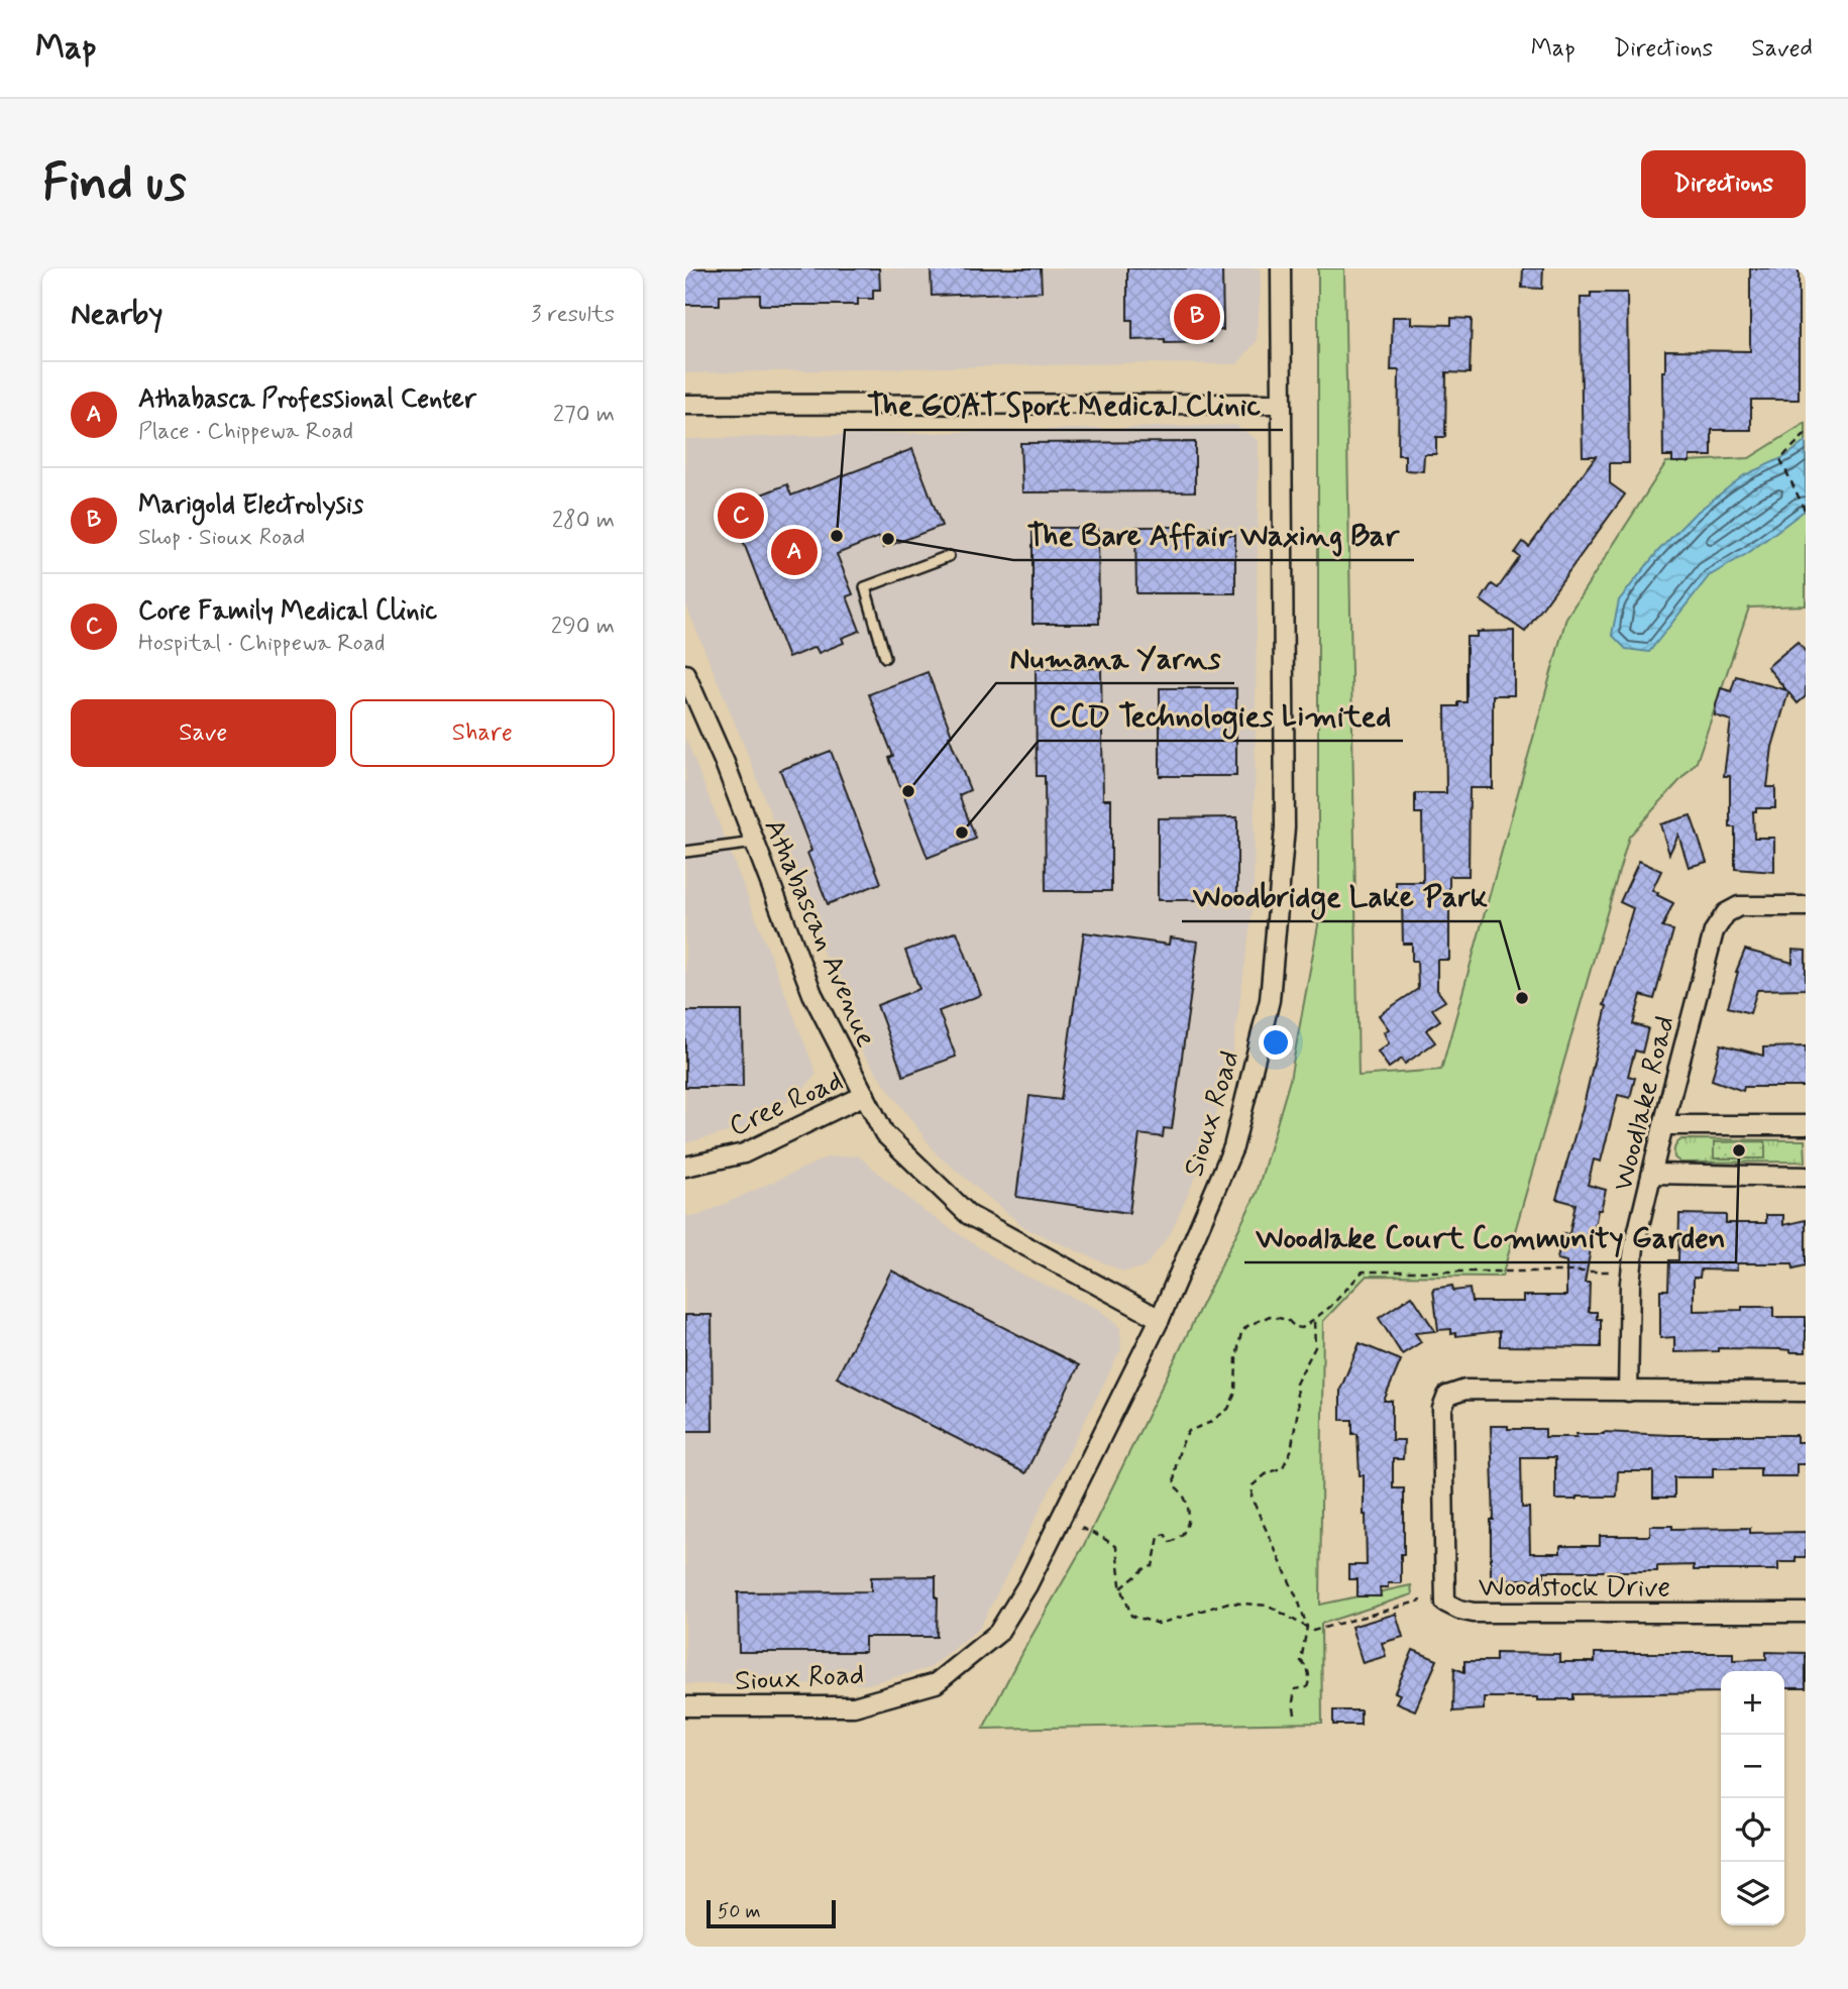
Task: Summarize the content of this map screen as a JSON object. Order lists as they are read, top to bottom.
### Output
{
  "streets": {
    "street": [
      "Athabascan Avenue",
      "Cree Road",
      "Woodlake Road",
      "Sioux Road",
      "Woodstock Drive"
    ]
  },
  "crossings": [
    ["Athabascan Avenue", "Cree Road"],
    ["Athabascan Avenue", "Sioux Road"],
    ["Woodlake Road", "Woodstock Drive"]
  ],
  "places": [
    "The GOAT Sport Medical Clinic",
    "The Bare Affair Waxing Bar",
    "Numana Yarns",
    "CCD Technologies Limited",
    "Woodbridge Lake Park",
    "Woodlake Court Community Garden"
  ],
  "scale_bar": "50 m",
  "page": {
    "header": "Map",
    "nav": ["Map", "Directions", "Saved"],
    "buttons": [
      "Directions",
      ["Save", "Share"]
    ],
    "title": "Find us",
    "heading": ["Nearby", "3 results"],
    "pins": ["B", "C", "A"],
    "list": [
      {
        "mark": "A",
        "name": "Athabasca Professional Center",
        "note": "Place · Chippewa Road",
        "value": "270 m"
      },
      {
        "mark": "B",
        "name": "Marigold Electrolysis",
        "note": "Shop · Sioux Road",
        "value": "280 m"
      },
      {
        "mark": "C",
        "name": "Core Family Medical Clinic",
        "note": "Hospital · Chippewa Road",
        "value": "290 m"
      }
    ],
    "map_buttons": ["+", "−"],
    "scale": "50 m"
  }
}
